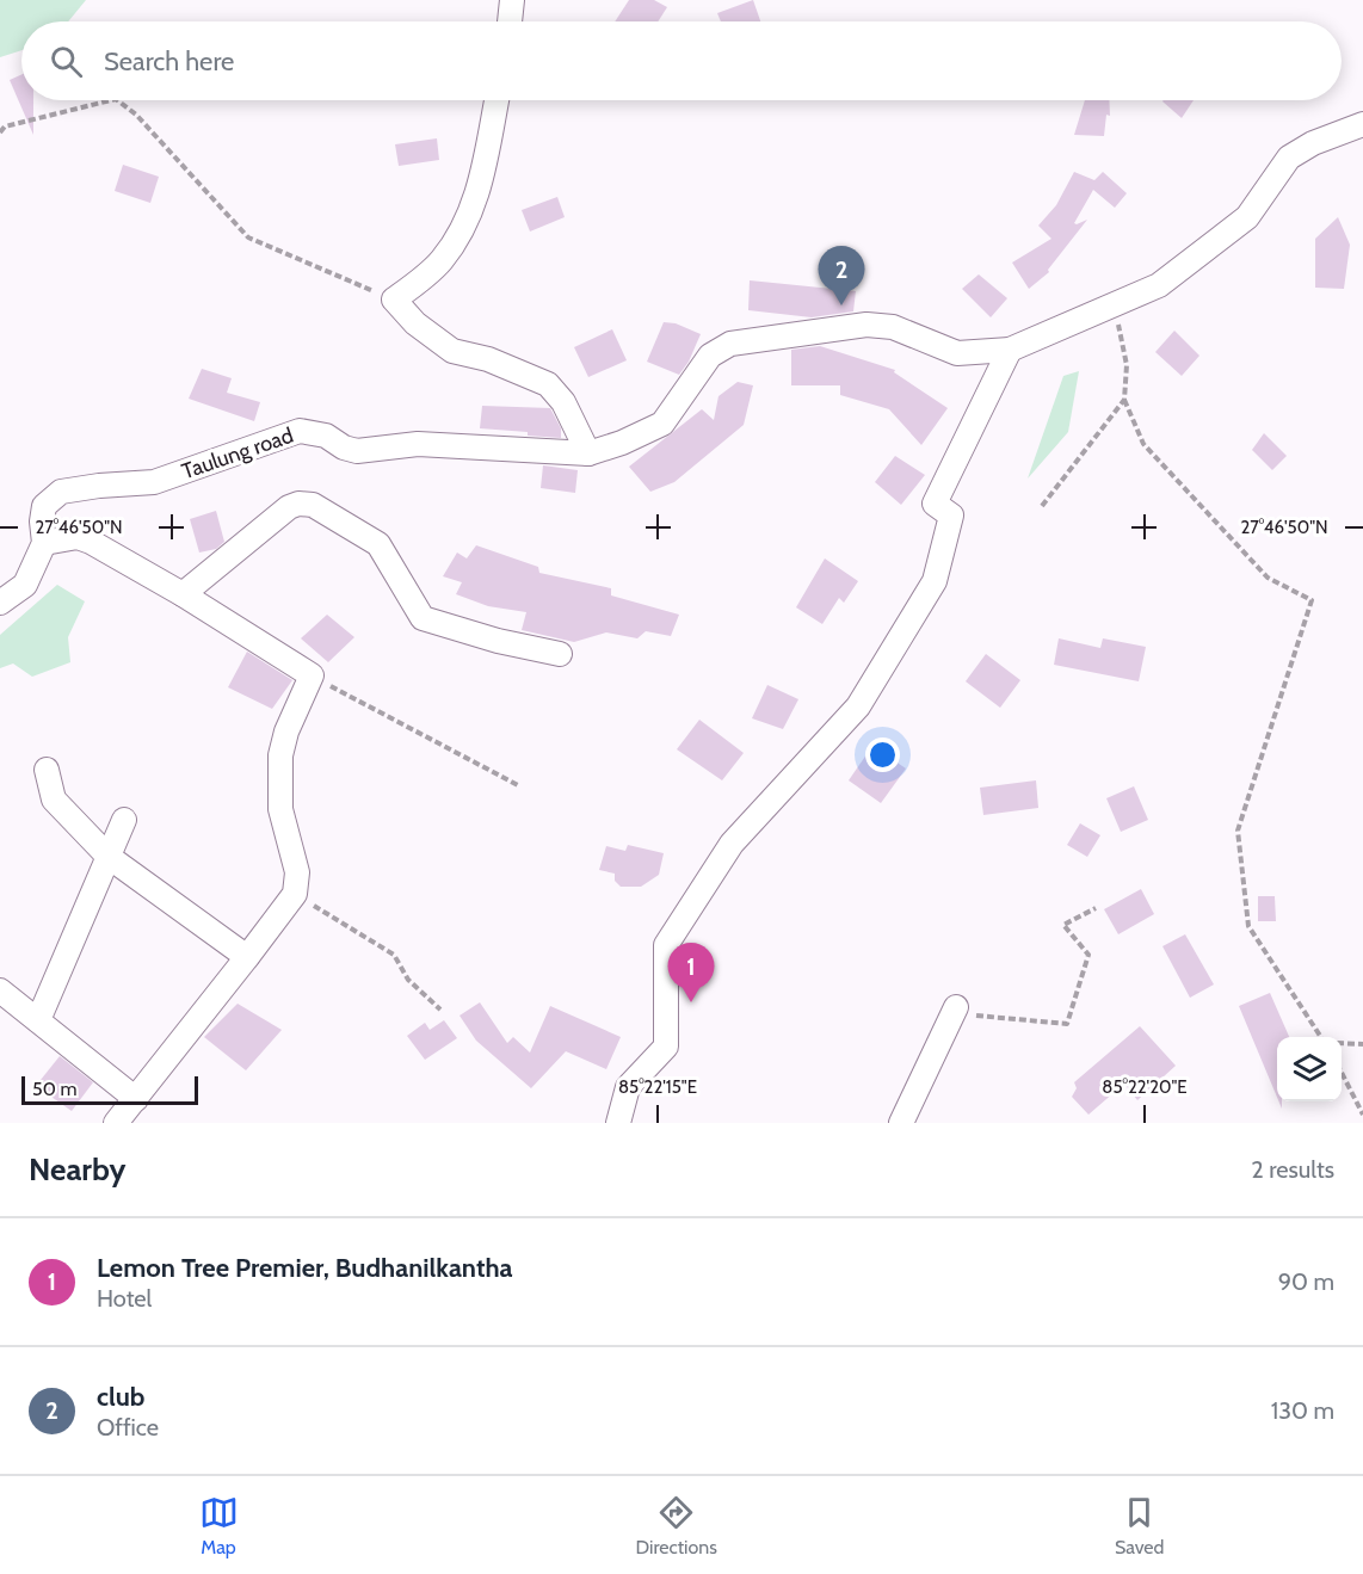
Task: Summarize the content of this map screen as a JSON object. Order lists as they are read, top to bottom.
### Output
{
  "streets": {
    "street": ["Taulung road"]
  },
  "scale_bar": "50 m",
  "page": {
    "search": "Search here",
    "pins": ["2", "1"],
    "scale": "50 m",
    "heading": ["Nearby", "2 results"],
    "list": [
      {
        "mark": "1",
        "name": "Lemon Tree Premier, Budhanilkantha",
        "note": "Hotel",
        "value": "90 m"
      },
      {
        "mark": "2",
        "name": "club",
        "note": "Office",
        "value": "130 m"
      }
    ],
    "nav": ["Map", "Directions", "Saved"]
  },
  "coordinates": ["27°46'50\"N", "85°22'15\"E", "85°22'20\"E"]
}
